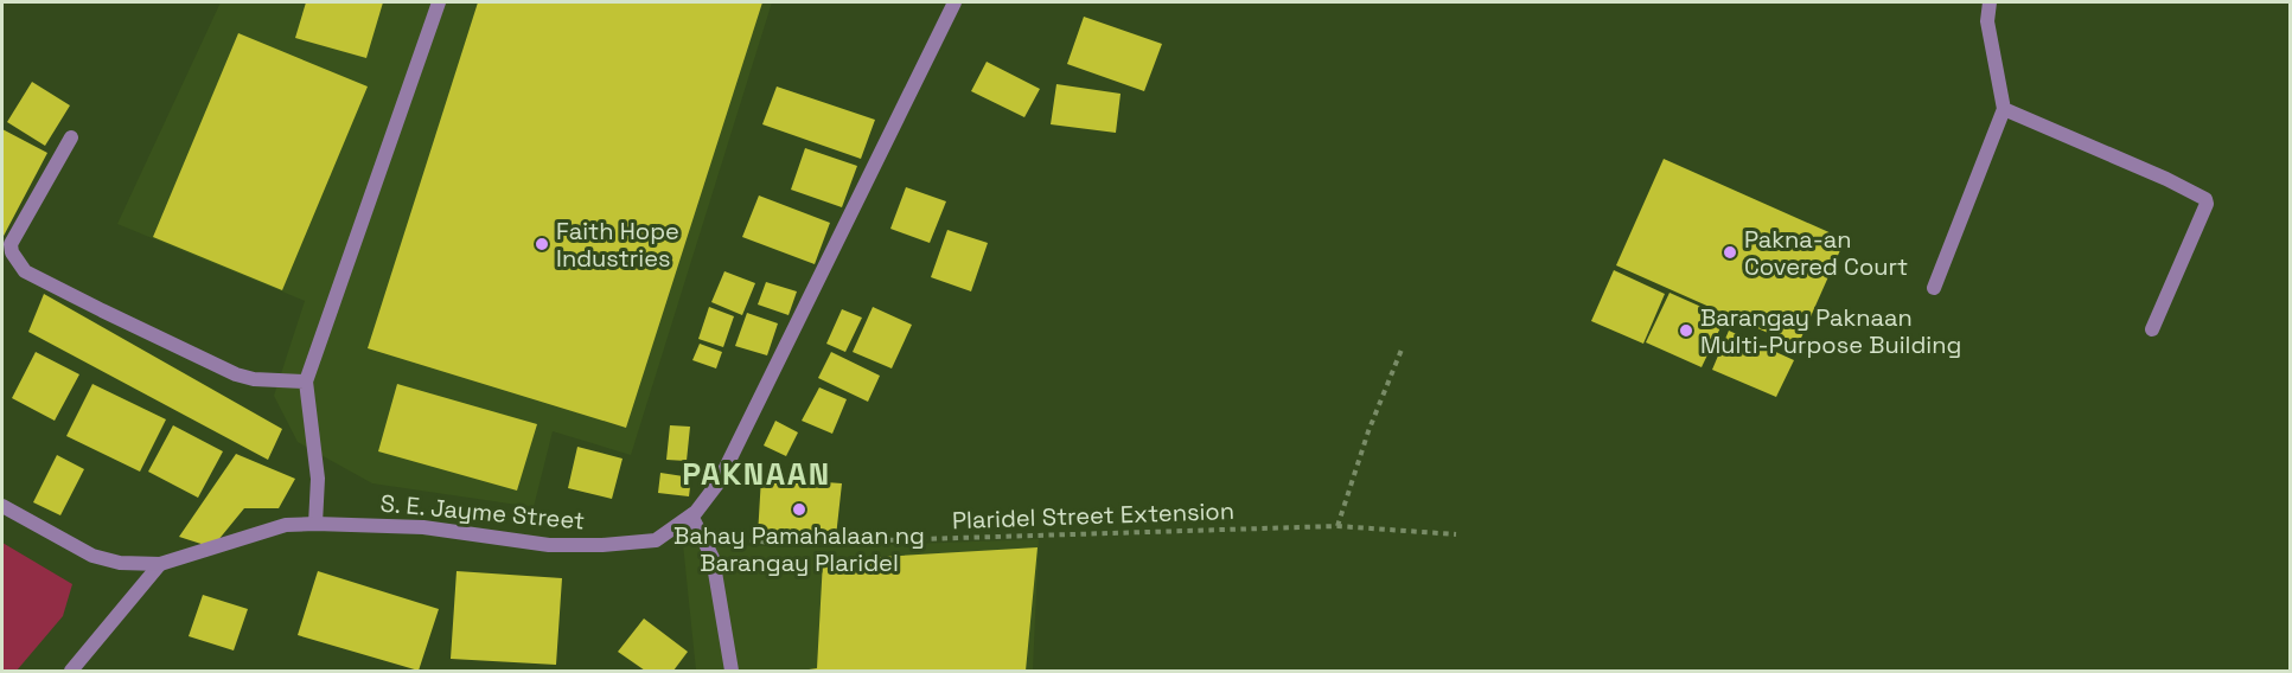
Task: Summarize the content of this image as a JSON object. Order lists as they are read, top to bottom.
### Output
{
  "streets": {
    "street": ["S. E. Jayme Street"],
    "path": ["Plaridel Street Extension"]
  },
  "crossings": [
    ["S. E. Jayme Street", "Plaridel Street Extension"]
  ],
  "districts": ["PAKNAAN"],
  "places": [
    "Faith Hope Industries",
    "Pakna-an Covered Court",
    "Barangay Paknaan Multi-Purpose Building",
    "Bahay Pamahalaan ng Barangay Plaridel"
  ]
}
